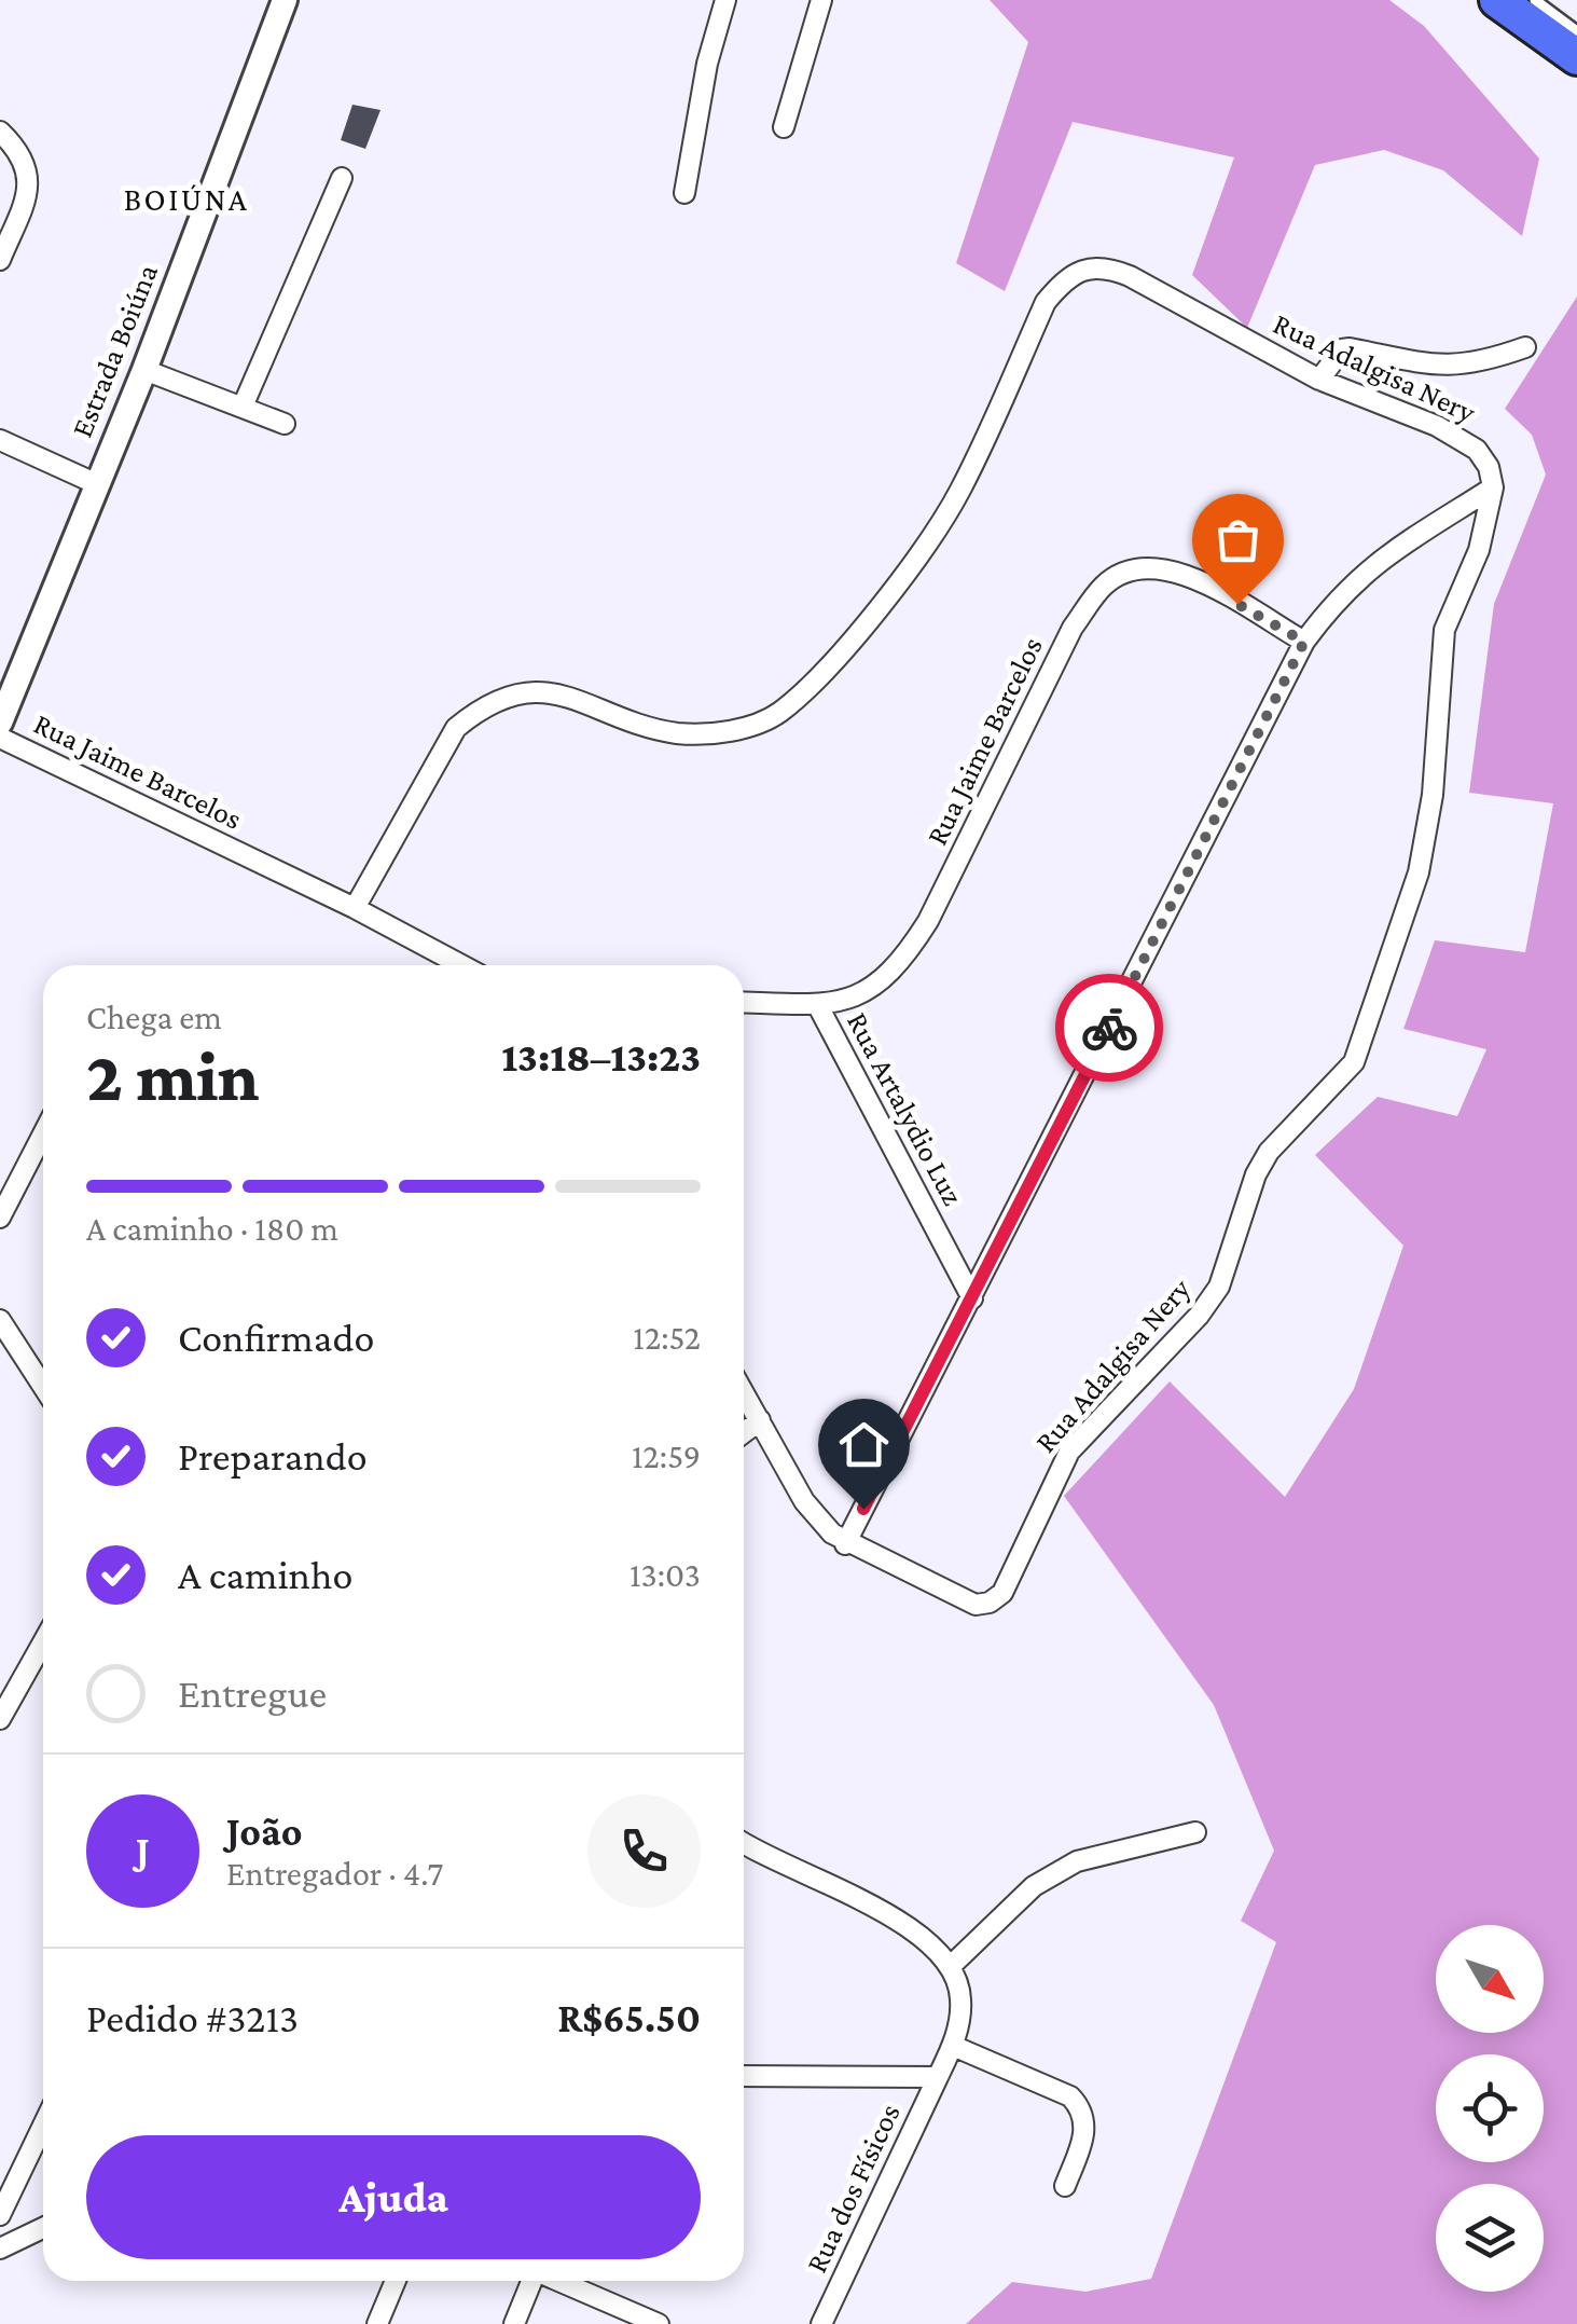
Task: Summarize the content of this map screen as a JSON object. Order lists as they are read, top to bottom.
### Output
{
  "streets": {
    "street": [
      "Estrada Boiúna",
      "Rua Adalgisa Nery",
      "Rua Jaime Barcelos",
      "Rua Artalydio Luz",
      "Rua dos Físicos"
    ]
  },
  "crossings": [
    ["Rua Adalgisa Nery", "Rua Jaime Barcelos"],
    ["Rua Jaime Barcelos", "Rua Artalydio Luz"]
  ],
  "districts": ["BOIÚNA"],
  "north": "bottom right",
  "page": {
    "heading": ["2 min", "Chega em", "13:18–13:23"],
    "panel": [
      "João",
      "Entregador · 4.7",
      "Pedido #3213",
      "R$65.50"
    ],
    "bar": "A caminho · 180 m",
    "list": [
      ["Confirmado", "12:52"],
      ["Preparando", "12:59"],
      ["A caminho", "13:03"],
      "Entregue"
    ],
    "round": "J",
    "buttons": "Ajuda"
  }
}
